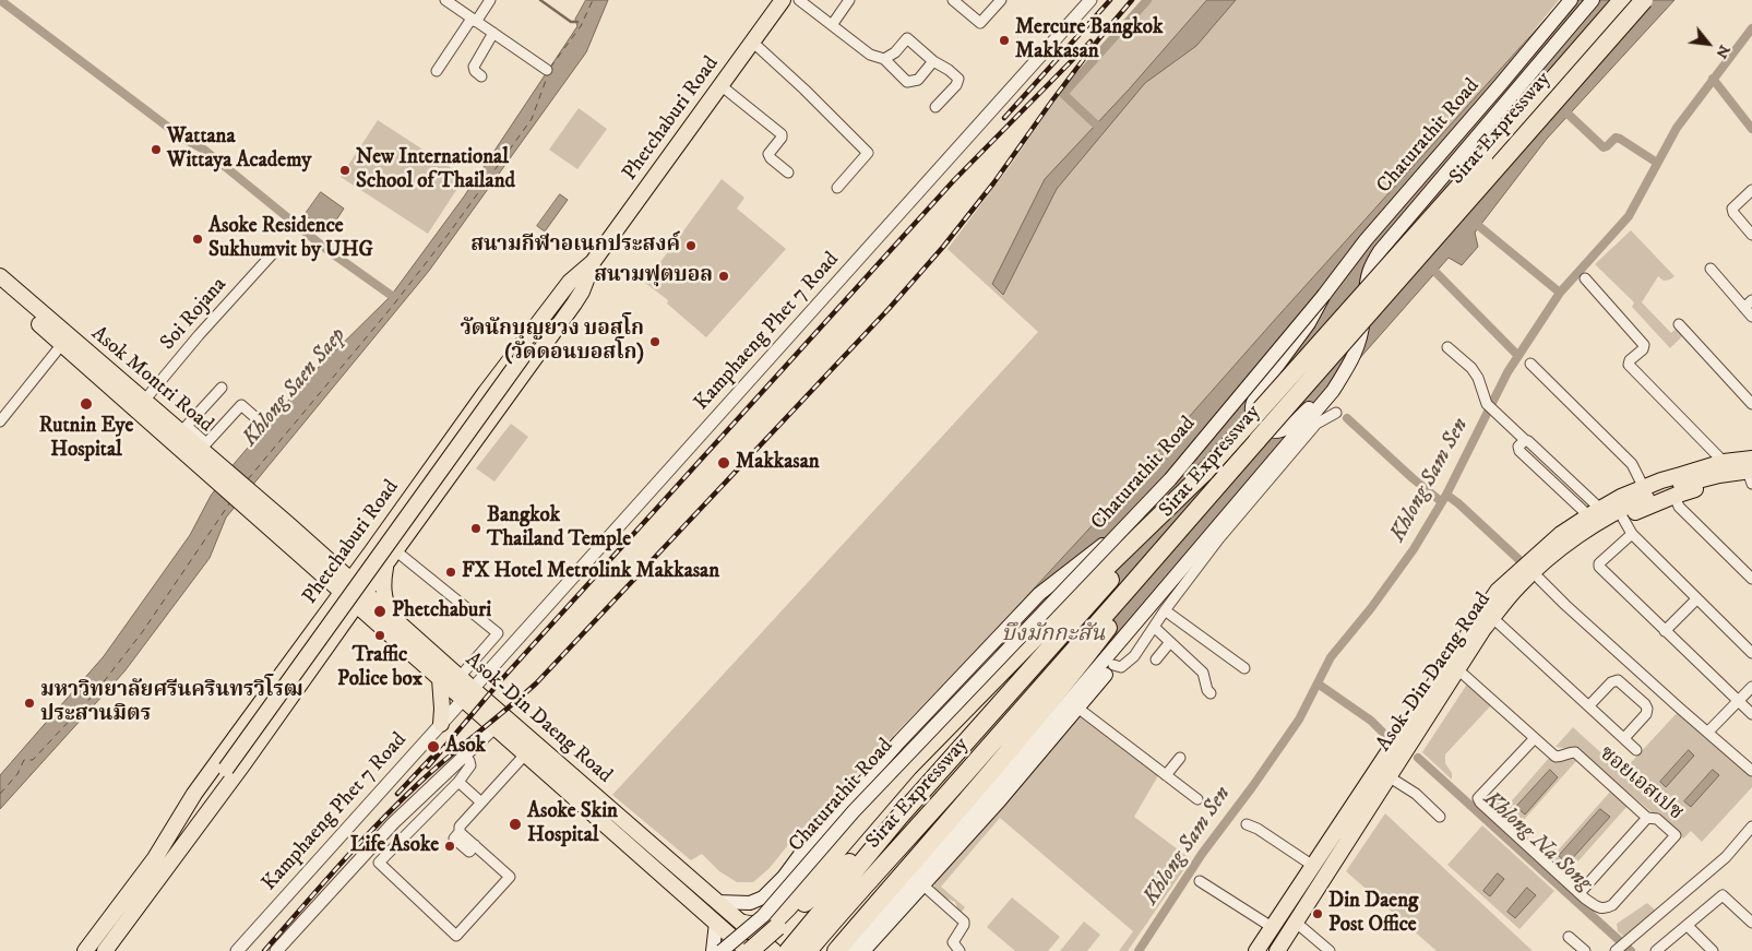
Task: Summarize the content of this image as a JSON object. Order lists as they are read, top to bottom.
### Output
{
  "streets": {
    "highway": ["Sirat Expressway"],
    "main road": [
      "Phetchaburi Road",
      "Chaturathit Road",
      "Asok Montri Road",
      "Asok-Din Daeng Road"
    ],
    "street": ["Soi Rojana", "Kamphaeng Phet 7 Road", "ซอยเอสเปซ"]
  },
  "crossings": [
    ["Phetchaburi Road", "Asok Montri Road"],
    ["Phetchaburi Road", "Asok-Din Daeng Road"],
    ["Soi Rojana", "Asok Montri Road"],
    ["Kamphaeng Phet 7 Road", "Asok-Din Daeng Road"],
    ["Asok Montri Road", "Asok-Din Daeng Road"],
    ["Asok-Din Daeng Road", "ซอยเอสเปซ"]
  ],
  "water": [
    "Khlong Saen Saep",
    "Khlong Sam Sen",
    "บึงมักกะสัน",
    "Khlong Na Song"
  ],
  "places": [
    "Mercure Bangkok Makkasan",
    "Wattana Wittaya Academy",
    "New International School of Thailand",
    "Asoke Residence Sukhumvit by UHG",
    "สนามกีฬาอเนกประสงค์",
    "สนามฟุตบอล",
    "วัดนักบุญยวง บอสโก (วัดดอนบอสโก)",
    "Rutnin Eye Hospital",
    "Makkasan",
    "Bangkok Thailand Temple",
    "FX Hotel Metrolink Makkasan",
    "Phetchaburi",
    "Traffic Police box",
    "มหาวิทยาลัยศรีนครินทรวิโรฒ ประสานมิตร",
    "Asok",
    "Asoke Skin Hospital",
    "Life Asoke",
    "Din Daeng Post Office"
  ],
  "north": "bottom right"
}
